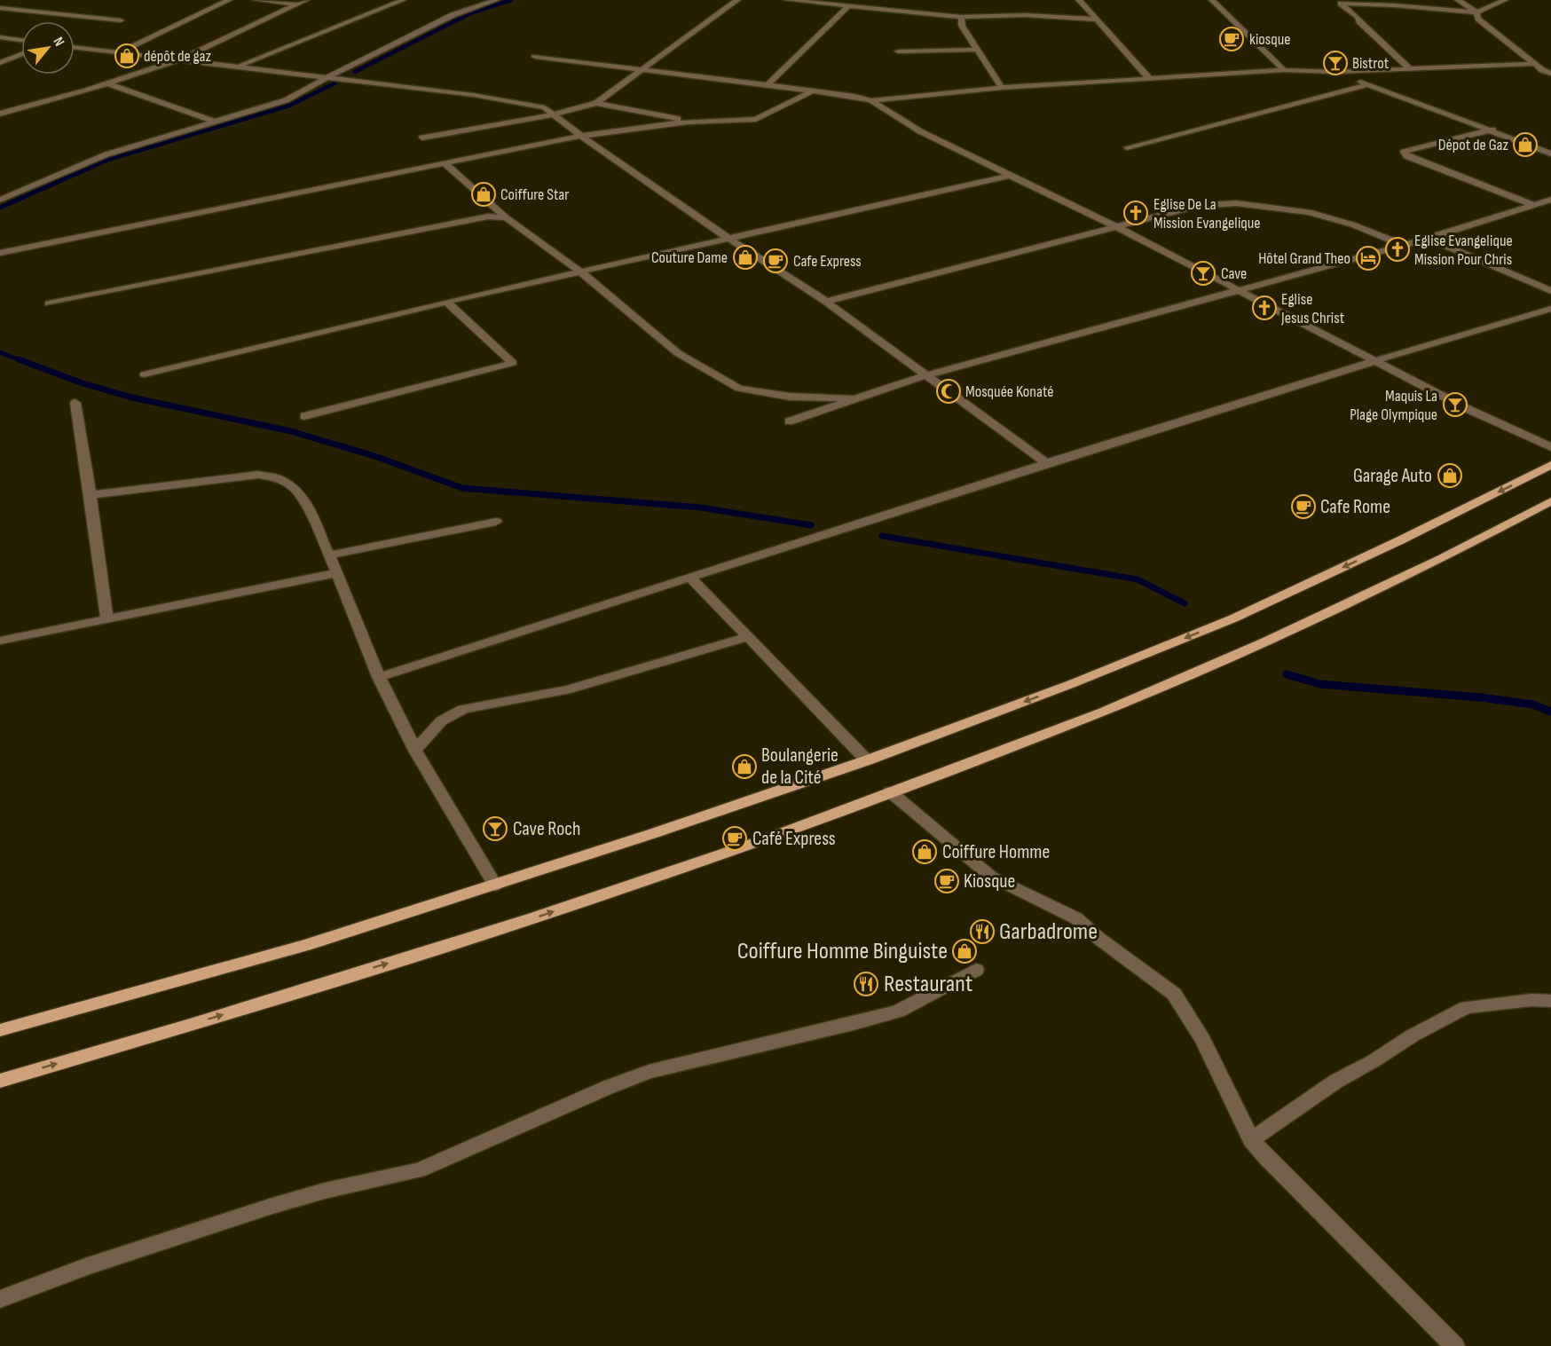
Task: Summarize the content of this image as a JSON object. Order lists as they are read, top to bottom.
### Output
{
  "places": {
    "cafe": [
      "kiosque",
      "Cafe Express",
      "Cafe Rome",
      "Café Express",
      "Kiosque"
    ],
    "shop": [
      "dépôt de gaz",
      "Dépot de Gaz",
      "Coiffure Star",
      "Couture Dame",
      "Garage Auto",
      "Boulangerie de la Cité",
      "Coiffure Homme",
      "Coiffure Homme Binguiste"
    ],
    "bar": [
      "Bistrot",
      "Cave",
      "Maquis La Plage Olympique",
      "Cave Roch"
    ],
    "church": ["Eglise De La Mission Evangelique", "Eglise Evangelique Mission Pour Chris", "Eglise Jesus Christ"],
    "hotel": ["Hôtel Grand Theo"],
    "mosque": ["Mosquée Konaté"],
    "restaurant": ["Garbadrome", "Restaurant"]
  },
  "north": "top right"
}
